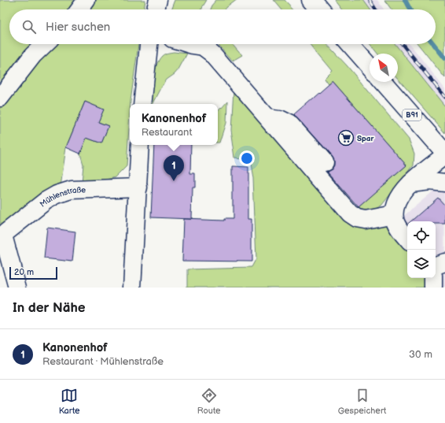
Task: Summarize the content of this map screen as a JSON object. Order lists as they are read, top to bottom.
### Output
{
  "streets": {
    "main road": ["B91", "Mühlenstraße"]
  },
  "places": {
    "supermarket": ["Spar"]
  },
  "scale_bar": "20 m",
  "north": "top left",
  "page": {
    "search": "Hier suchen",
    "popup": ["Kanonenhof", "Restaurant"],
    "pins": "1",
    "scale": "20 m",
    "heading": "In der Nähe",
    "list": [
      {
        "mark": "1",
        "name": "Kanonenhof",
        "note": "Restaurant · Mühlenstraße",
        "value": "30 m"
      }
    ],
    "nav": ["Karte", "Route", "Gespeichert"]
  }
}
